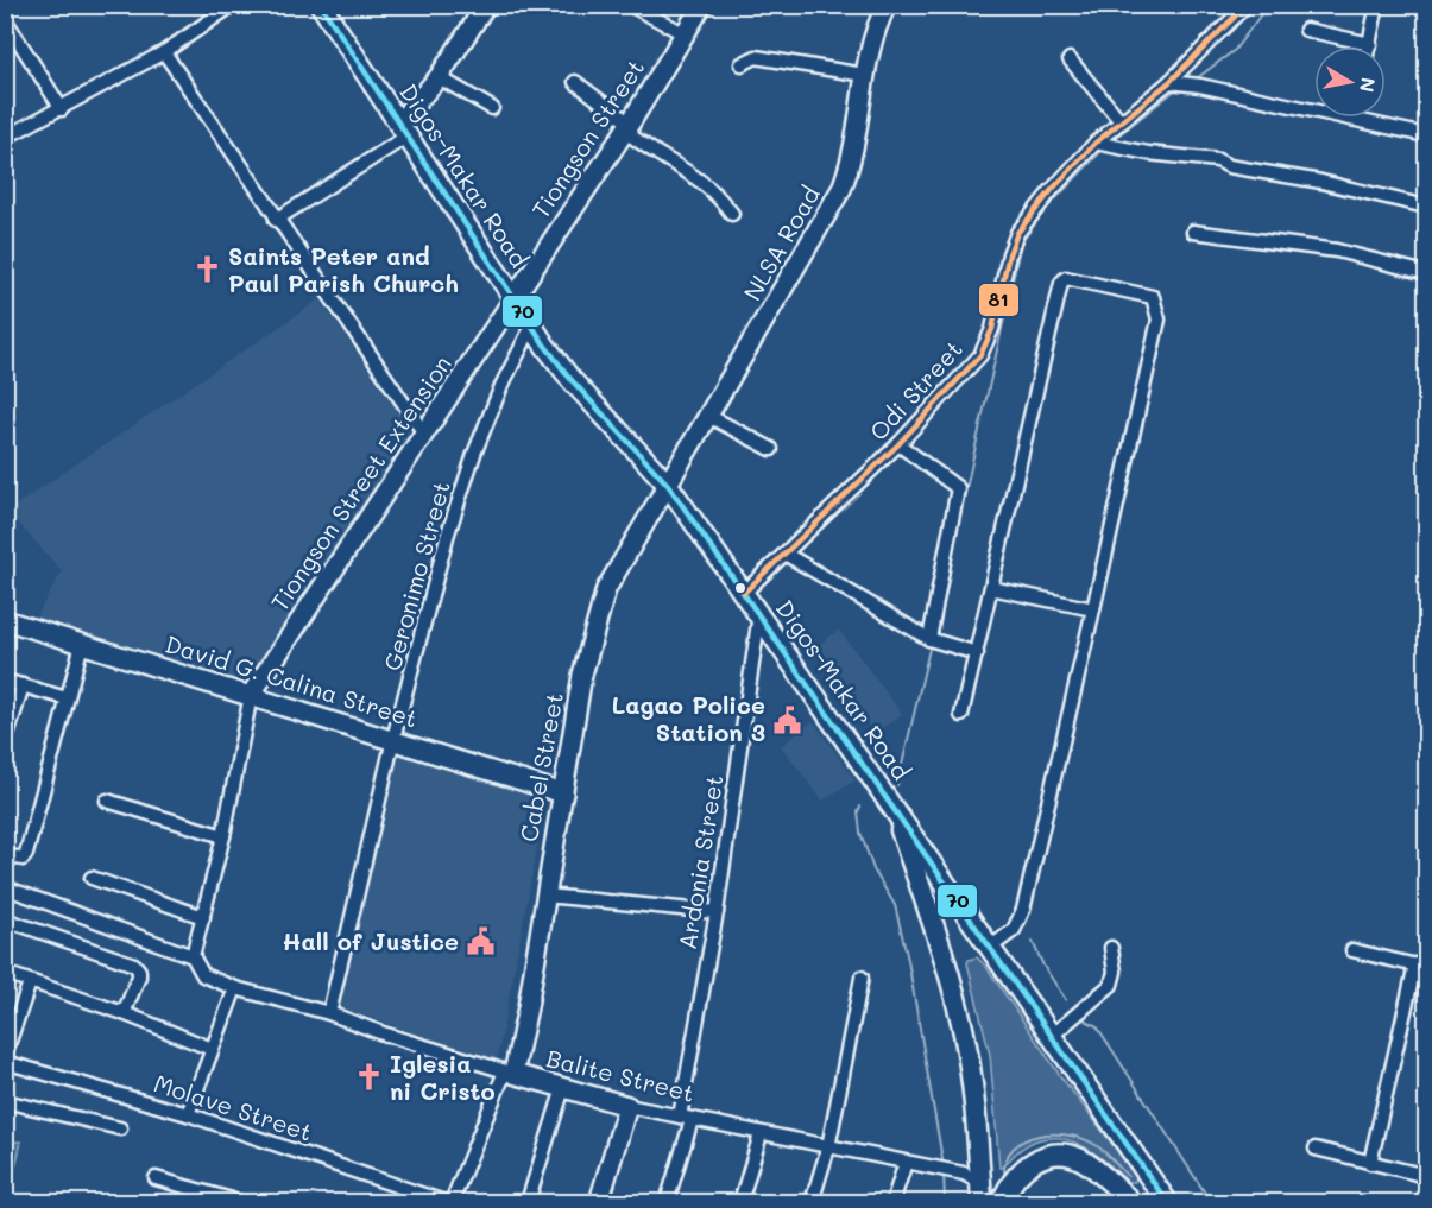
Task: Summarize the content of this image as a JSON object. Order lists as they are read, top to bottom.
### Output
{
  "streets": {
    "main road": ["Digos-Makar Road"],
    "street": [
      "Tiongson Street",
      "NLSA Road",
      "Odi Street",
      "Tiongson Street Extension",
      "Geronimo Street",
      "David G. Calina Street",
      "Cabel Street",
      "Ardonia Street",
      "Balite Street",
      "Molave Street"
    ]
  },
  "crossings": [
    ["Tiongson Street", "Digos-Makar Road"],
    ["Tiongson Street", "Tiongson Street Extension"],
    ["Digos-Makar Road", "NLSA Road"],
    ["Digos-Makar Road", "Odi Street"],
    ["Digos-Makar Road", "Tiongson Street Extension"],
    ["Digos-Makar Road", "Geronimo Street"],
    ["Digos-Makar Road", "Cabel Street"],
    ["Digos-Makar Road", "Ardonia Street"],
    ["NLSA Road", "Cabel Street"],
    ["Tiongson Street Extension", "David G. Calina Street"],
    ["Geronimo Street", "David G. Calina Street"],
    ["Geronimo Street", "Balite Street"],
    ["David G. Calina Street", "Cabel Street"],
    ["Cabel Street", "Balite Street"],
    ["Ardonia Street", "Balite Street"]
  ],
  "places": {
    "church": ["Saints Peter and Paul Parish Church", "Iglesia ni Cristo"],
    "public building": ["Lagao Police Station 3", "Hall of Justice"]
  },
  "lines": ["transit line 70", "transit line 81"],
  "north": "right"
}
